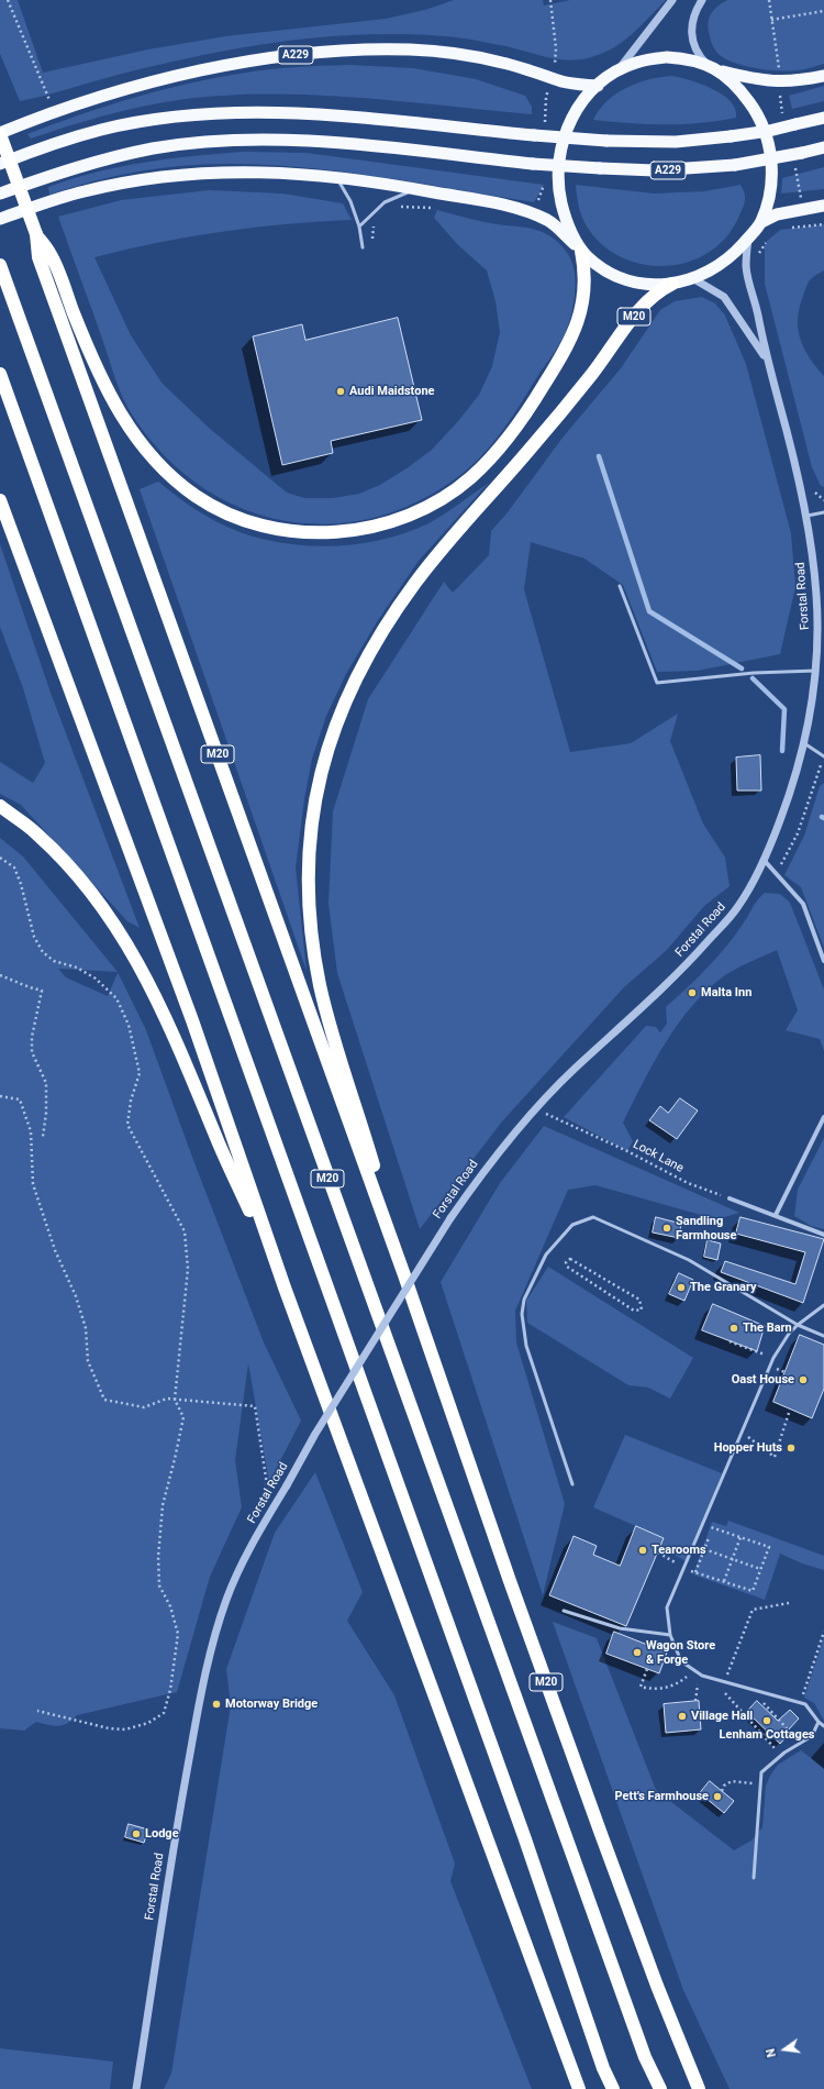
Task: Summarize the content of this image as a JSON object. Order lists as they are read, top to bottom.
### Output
{
  "streets": {
    "highway": ["A229", "M20"],
    "street": ["Forstal Road"],
    "path": ["Lock Lane"]
  },
  "crossings": [
    ["A229", "M20"],
    ["Forstal Road", "Lock Lane"]
  ],
  "places": [
    "Audi Maidstone",
    "Malta Inn",
    "Sandling Farmhouse",
    "The Granary",
    "The Barn",
    "Oast House",
    "Hopper Huts",
    "Tearooms",
    "Wagon Store & Forge",
    "Motorway Bridge",
    "Village Hall",
    "Lenham Cottages",
    "Pett's Farmhouse",
    "Lodge"
  ],
  "north": "left"
}
